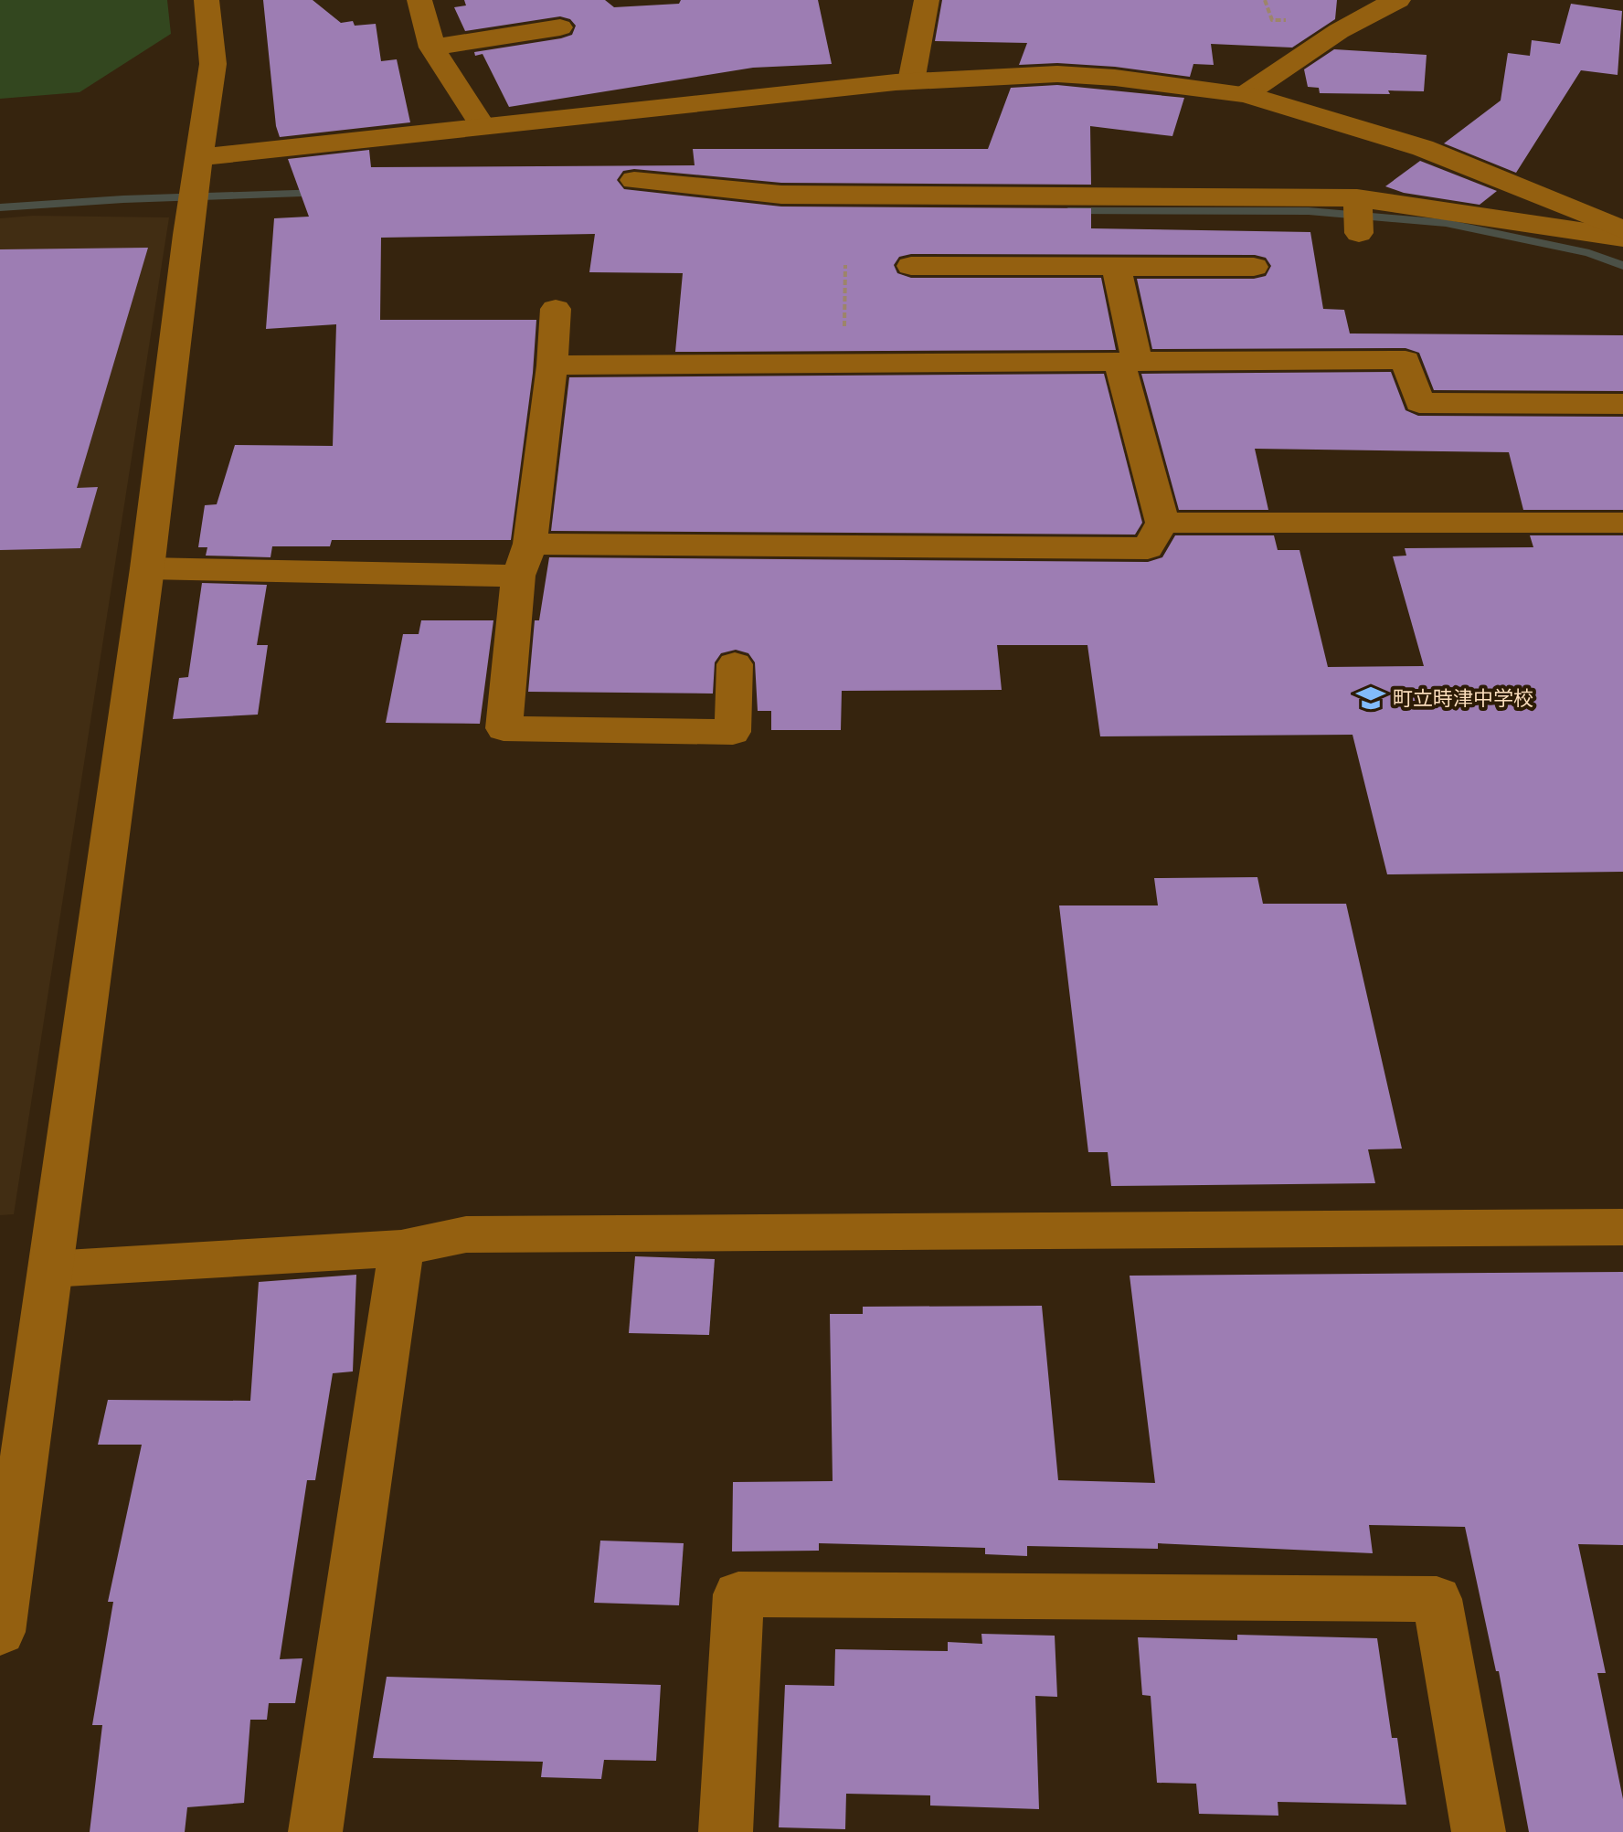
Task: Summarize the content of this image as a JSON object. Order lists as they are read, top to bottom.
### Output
{
  "places": {
    "school or university": ["町立時津中学校"]
  }
}
